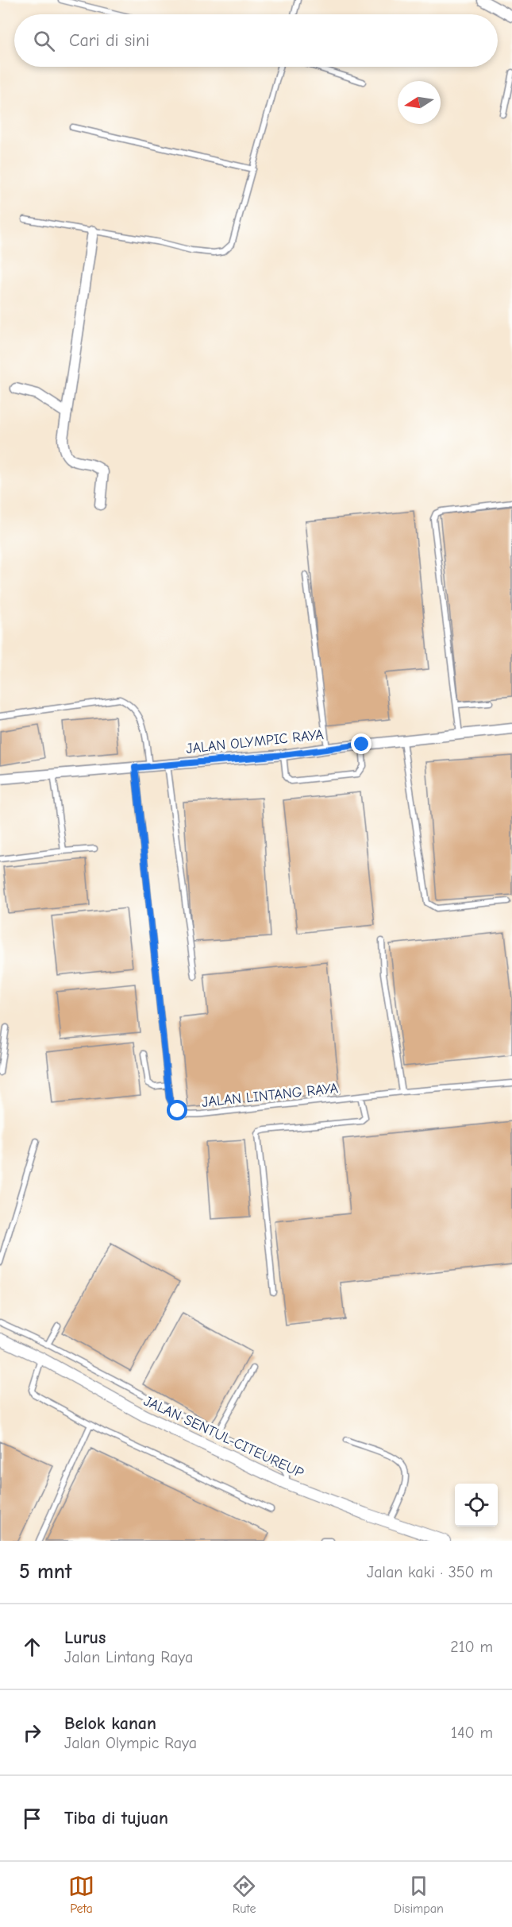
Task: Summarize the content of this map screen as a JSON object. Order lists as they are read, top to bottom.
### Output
{
  "streets": {
    "street": ["JALAN OLYMPIC RAYA", "JALAN SENTUL-CITEUREUP"],
    "lane": ["JALAN LINTANG RAYA"]
  },
  "crossings": [
    ["JALAN OLYMPIC RAYA", "JALAN LINTANG RAYA"]
  ],
  "north": "left",
  "page": {
    "search": "Cari di sini",
    "heading": ["5 mnt", "Jalan kaki · 350 m"],
    "list": [
      ["Lurus", "Jalan Lintang Raya", "210 m"],
      ["Belok kanan", "Jalan Olympic Raya", "140 m"],
      "Tiba di tujuan"
    ],
    "nav": ["Peta", "Rute", "Disimpan"]
  }
}
